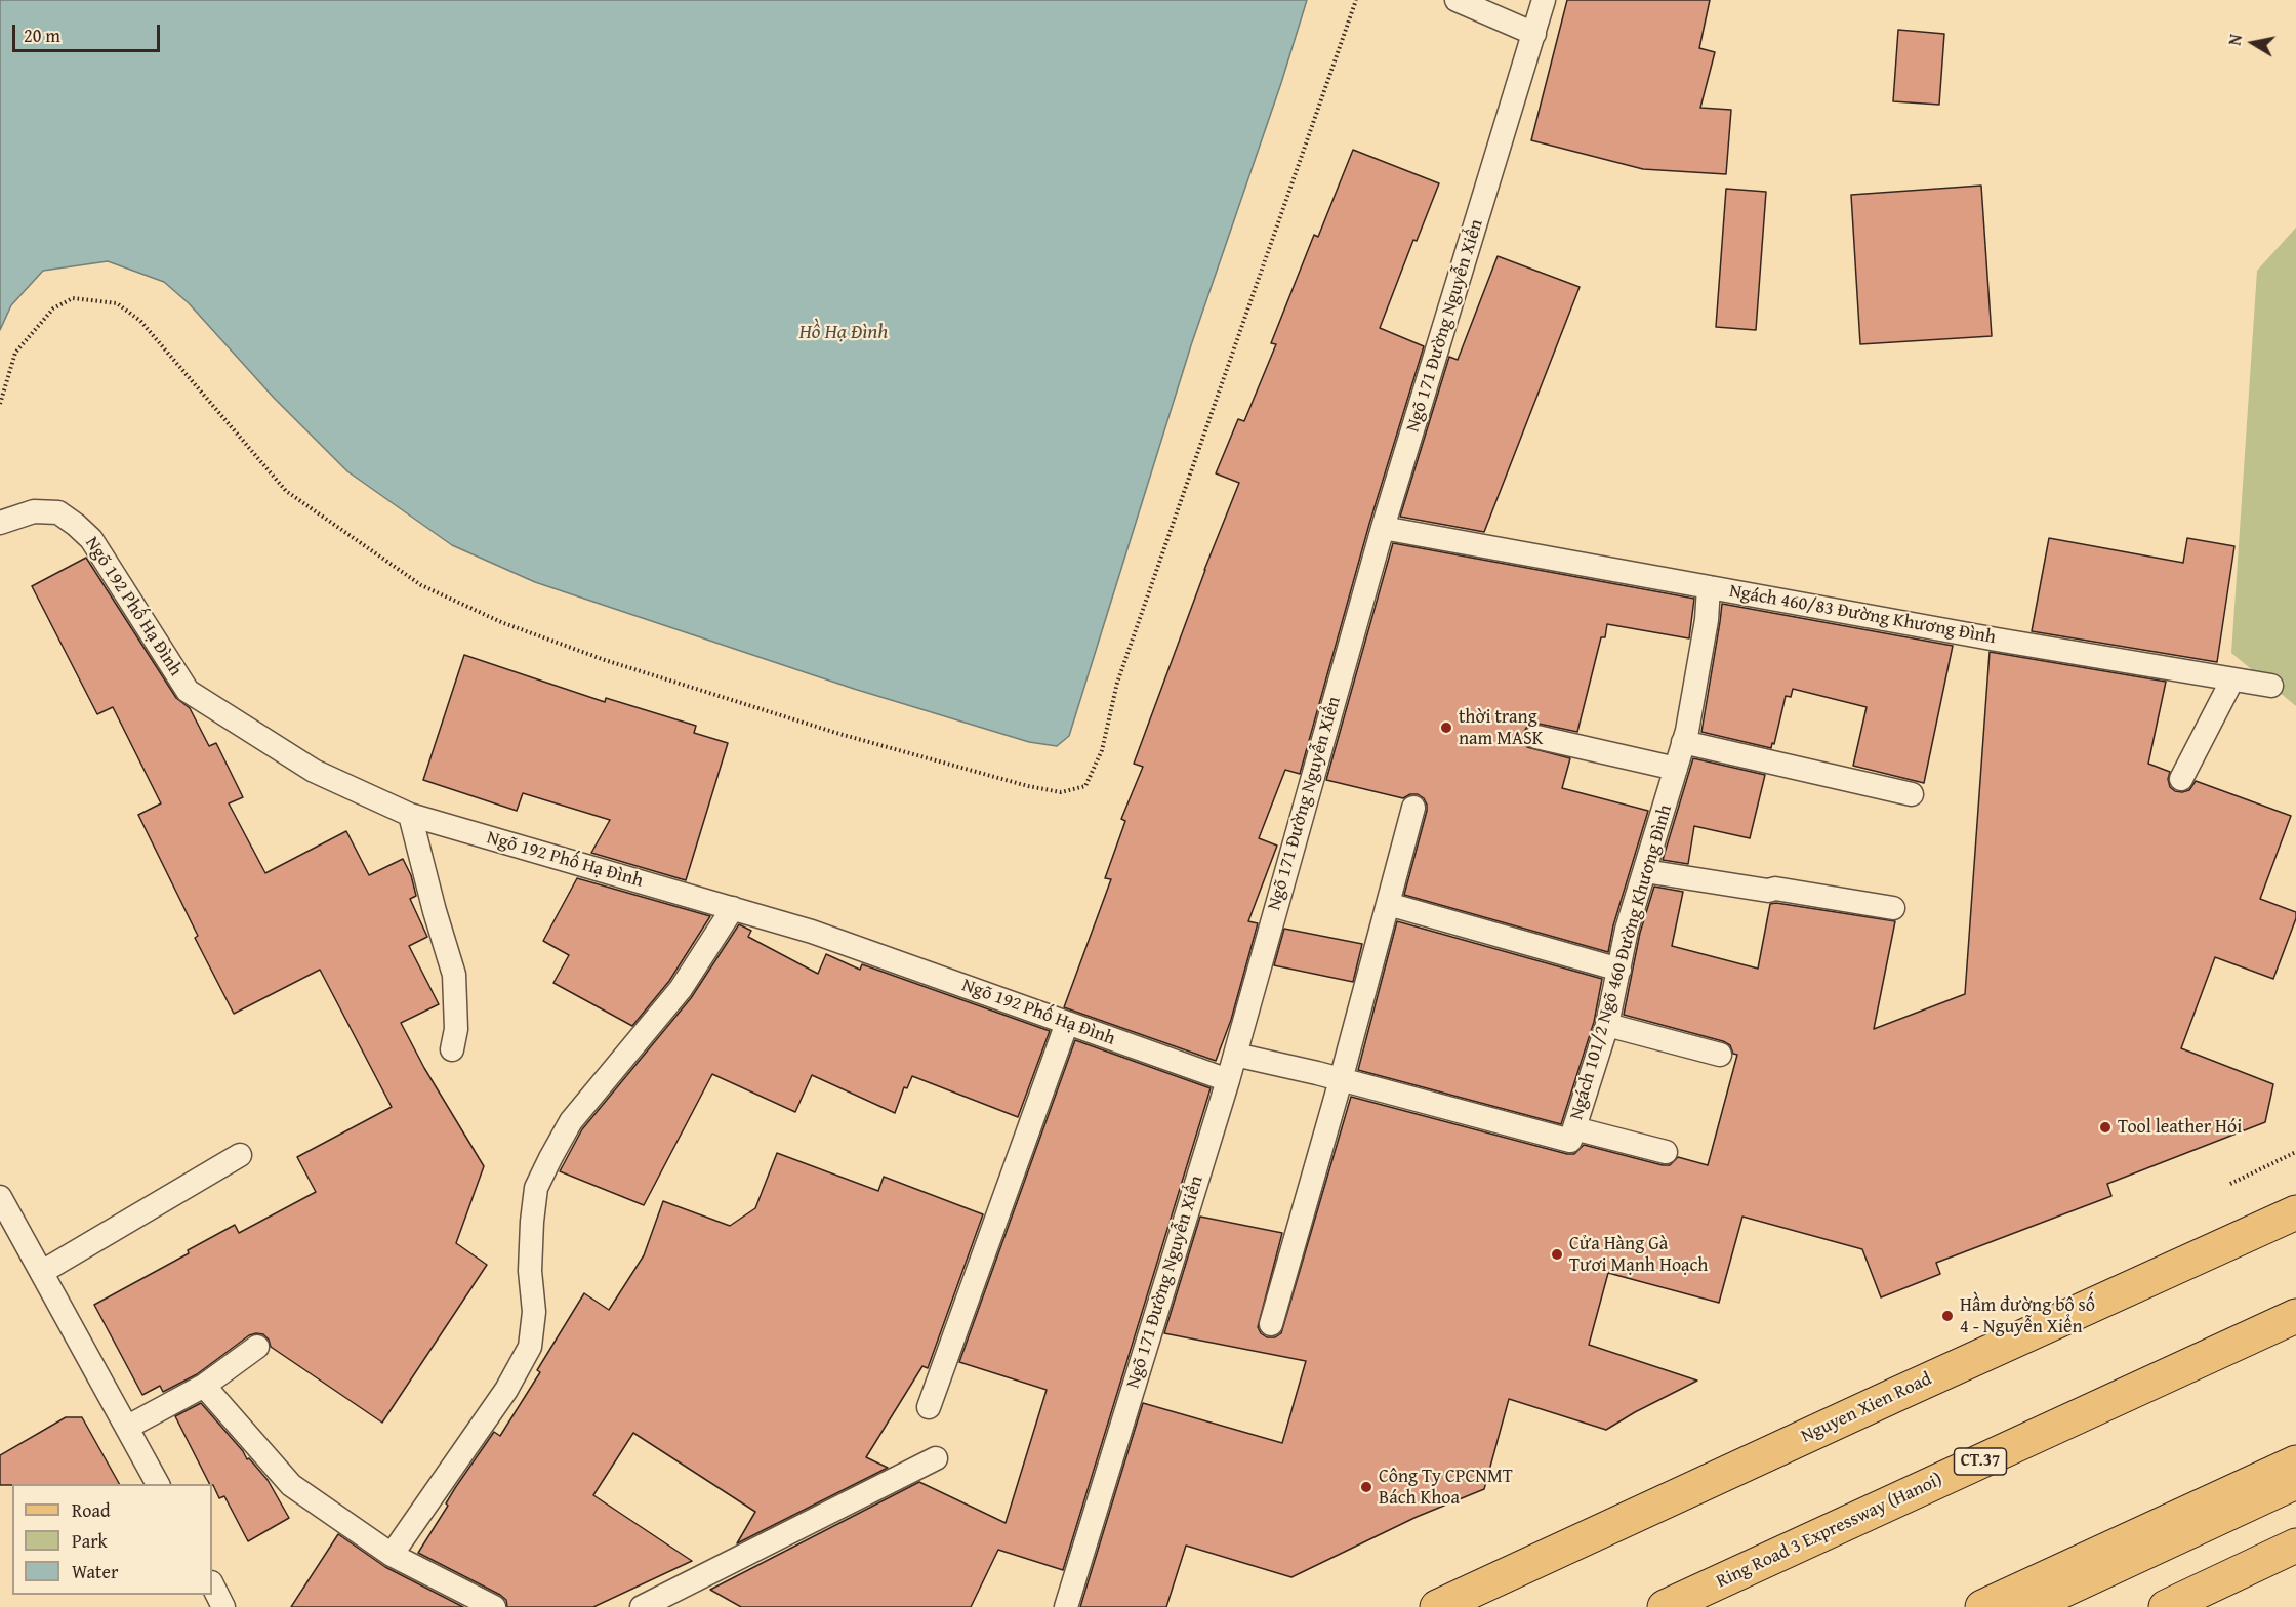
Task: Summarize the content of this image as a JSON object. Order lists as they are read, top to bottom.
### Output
{
  "streets": {
    "main road": ["Nguyen Xien Road", "CT.37", "Ring Road 3 Expressway (Hanoi)"],
    "lane": [
      "Ngõ 171 Đường Nguyễn Xiển",
      "Ngõ 192 Phố Hạ Đình",
      "Ngách 460/83 Đường Khương Đình",
      "Ngách 101/2 Ngõ 460 Đường Khương Đình"
    ]
  },
  "crossings": [
    ["Ngõ 171 Đường Nguyễn Xiển", "Ngõ 192 Phố Hạ Đình"],
    ["Ngõ 171 Đường Nguyễn Xiển", "Ngách 460/83 Đường Khương Đình"],
    ["Ngách 460/83 Đường Khương Đình", "Ngách 101/2 Ngõ 460 Đường Khương Đình"]
  ],
  "water": ["Hồ Hạ Đình"],
  "places": [
    "thời trang nam MASK",
    "Tool leather Hói",
    "Cửa Hàng Gà Tươi Mạnh Hoạch",
    "Hầm đường bộ số 4 - Nguyễn Xiển",
    "Công Ty CPCNMT Bách Khoa"
  ],
  "legend": ["Road", "Park", "Water"],
  "scale_bar": "20 m",
  "north": "left"
}
